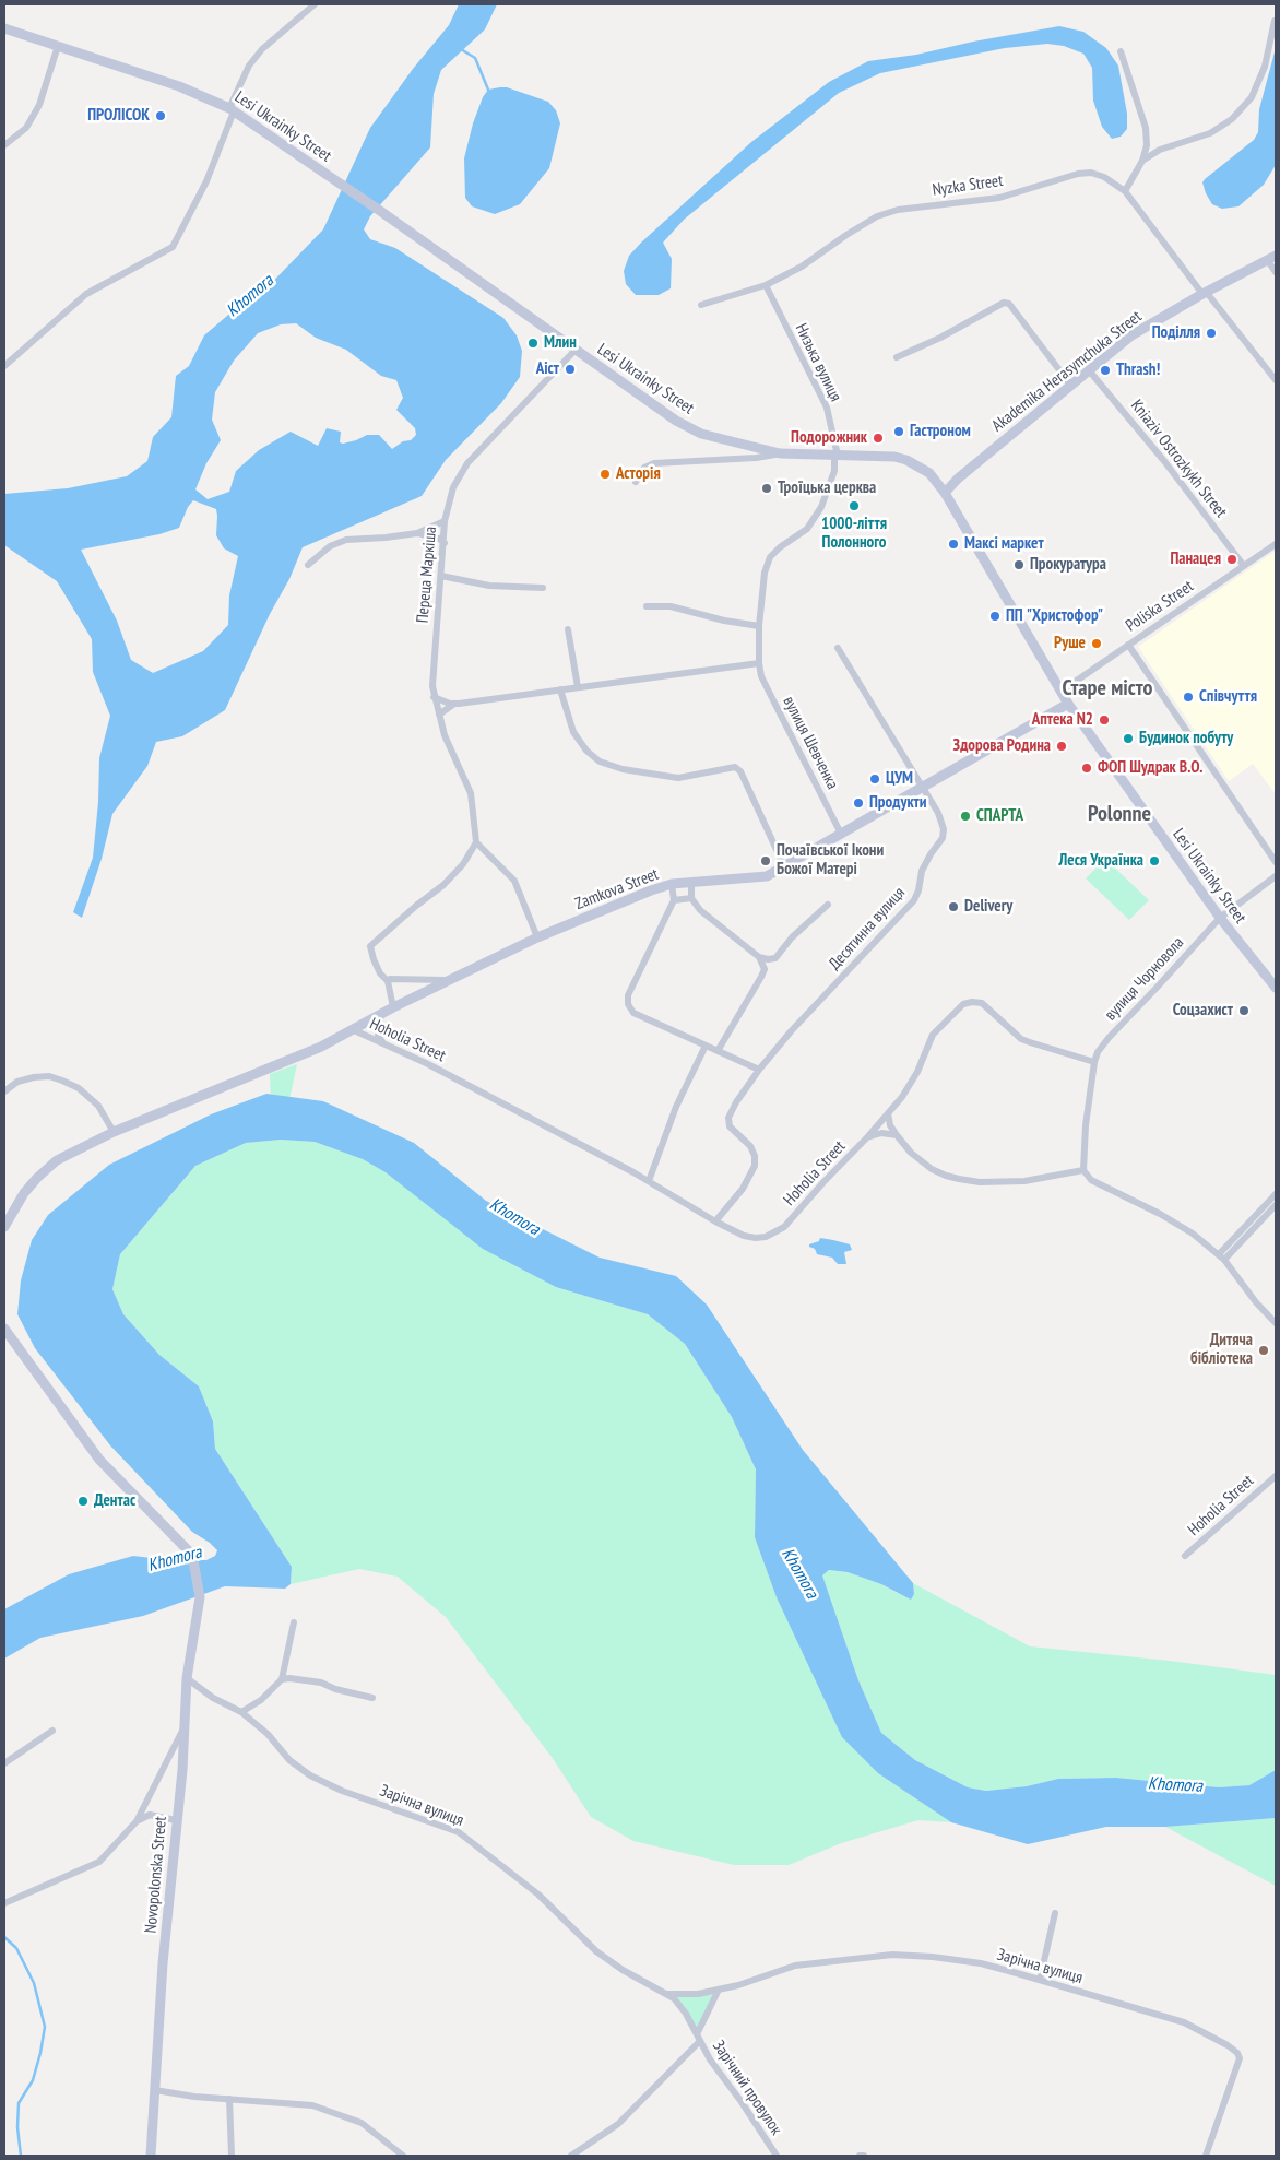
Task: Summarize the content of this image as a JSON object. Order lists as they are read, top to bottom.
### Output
{
  "streets": {
    "street": [
      "Lesi Ukrainky Street",
      "Nyzka Street",
      "Низька вулиця",
      "Akademika Herasymchuka Street",
      "Kniaziv Ostrozkykh Street",
      "Переца Маркіша",
      "Poliska Street",
      "вулиця Шевченка",
      "Zamkova Street",
      "Десятинна вулиця",
      "вулиця Чорновола",
      "Hoholia Street",
      "Зарічна вулиця",
      "Novopolonska Street",
      "Зарічний провулок"
    ]
  },
  "crossings": [
    ["Lesi Ukrainky Street", "Низька вулиця"],
    ["Lesi Ukrainky Street", "Akademika Herasymchuka Street"],
    ["Lesi Ukrainky Street", "Переца Маркіша"],
    ["Lesi Ukrainky Street", "Poliska Street"],
    ["Lesi Ukrainky Street", "вулиця Шевченка"],
    ["Lesi Ukrainky Street", "Zamkova Street"],
    ["Lesi Ukrainky Street", "вулиця Чорновола"],
    ["Nyzka Street", "Низька вулиця"],
    ["Nyzka Street", "Akademika Herasymchuka Street"],
    ["Низька вулиця", "вулиця Шевченка"],
    ["Akademika Herasymchuka Street", "Kniaziv Ostrozkykh Street"],
    ["Kniaziv Ostrozkykh Street", "Poliska Street"],
    ["вулиця Шевченка", "Zamkova Street"],
    ["Zamkova Street", "Десятинна вулиця"],
    ["Zamkova Street", "Hoholia Street"],
    ["Десятинна вулиця", "Hoholia Street"],
    ["Зарічна вулиця", "Novopolonska Street"],
    ["Зарічна вулиця", "Зарічний провулок"]
  ],
  "districts": ["Старе місто", "Polonne"],
  "water": ["Khomora"],
  "places": [
    "ПРОЛІСОК",
    "Поділля",
    "Млин",
    "Аіст",
    "Thrash!",
    "Гастроном",
    "Подорожник",
    "Асторія",
    "Троїцька церква",
    "1000-ліття Полонного",
    "Максі маркет",
    "Панацея",
    "Прокуратура",
    "ПП \"Христофор\"",
    "Руше",
    "Співчуття",
    "Аптека N2",
    "Будинок побуту",
    "Здорова Родина",
    "ФОП Шудрак В.О.",
    "ЦУМ",
    "Продукти",
    "СПАРТА",
    "Почаївської Ікони Божої Матері",
    "Леся Українка",
    "Delivery",
    "Соцзахист",
    "Дитяча бібліотека",
    "Дентас"
  ]
}
